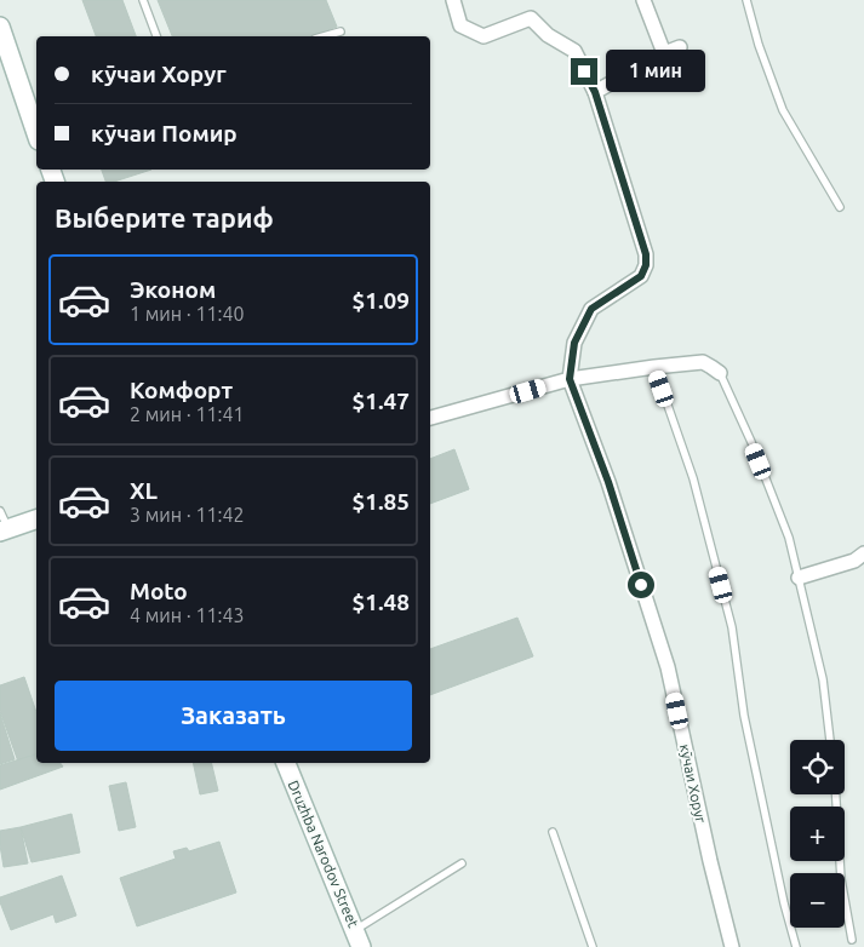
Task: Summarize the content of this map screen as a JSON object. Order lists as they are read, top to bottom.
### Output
{
  "streets": {
    "main road": ["Druzhba Narodov Street"],
    "street": ["кӯчаи Хоруг"]
  },
  "page": {
    "banner": ["кӯчаи Хоруг", "кӯчаи Помир"],
    "bubble": "1 мин",
    "heading": "Выберите тариф",
    "list": [
      {
        "name": "Эконом",
        "note": "1 мин · 11:40",
        "value": "$1.09"
      },
      {
        "name": "Комфорт",
        "note": "2 мин · 11:41",
        "value": "$1.47"
      },
      {
        "name": "XL",
        "note": "3 мин · 11:42",
        "value": "$1.85"
      },
      {
        "name": "Moto",
        "note": "4 мин · 11:43",
        "value": "$1.48"
      }
    ],
    "buttons": "Заказать",
    "map_buttons": ["+", "−"]
  }
}
